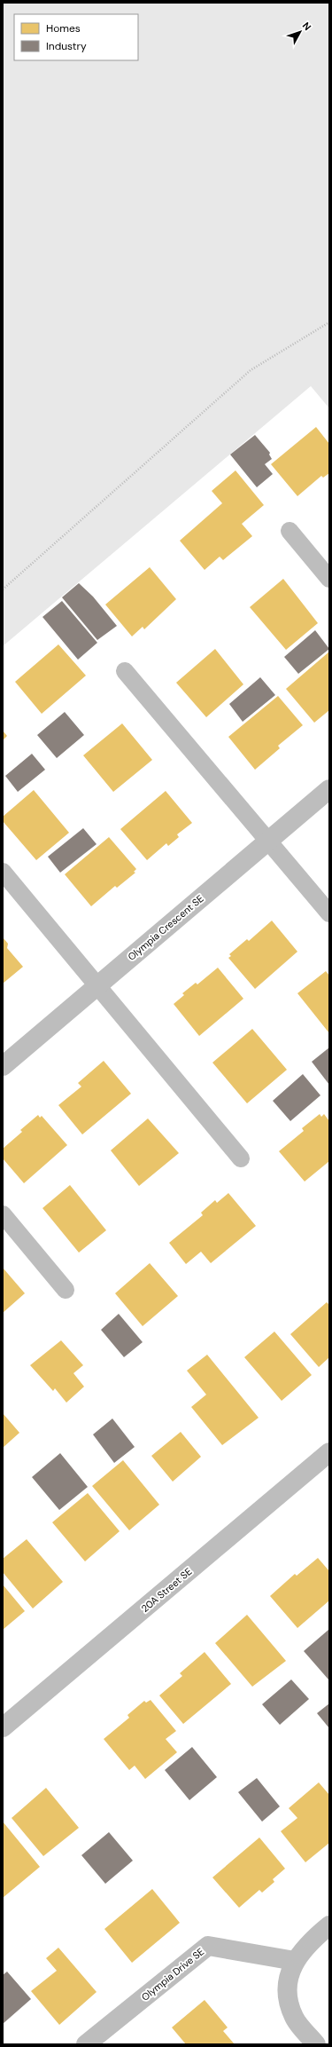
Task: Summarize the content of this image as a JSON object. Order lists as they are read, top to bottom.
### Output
{
  "streets": {
    "street": ["Olympia Crescent SE", "20A Street SE", "Olympia Drive SE"]
  },
  "legend": ["Homes", "Industry"],
  "north": "top right"
}
